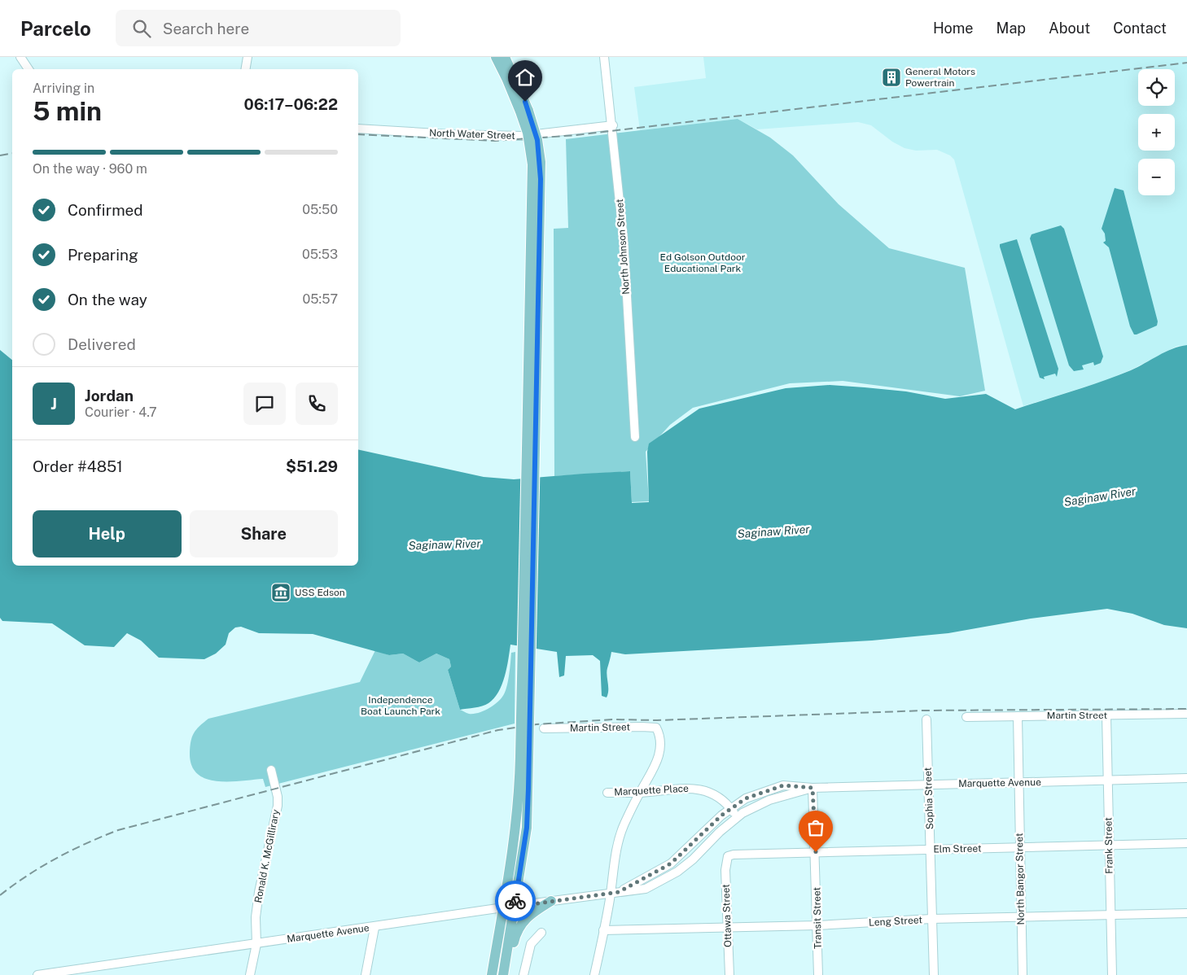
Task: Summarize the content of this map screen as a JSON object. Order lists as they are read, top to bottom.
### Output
{
  "streets": {
    "street": [
      "North Water Street",
      "North Johnson Street",
      "Martin Street",
      "Marquette Avenue",
      "Marquette Place",
      "Sophia Street",
      "Frank Street",
      "Elm Street",
      "Ronald K. McGillirary",
      "North Bangor Street",
      "Ottawa Street",
      "Transit Street",
      "Leng Street"
    ]
  },
  "crossings": [
    ["North Water Street", "North Johnson Street"],
    ["Martin Street", "Marquette Place"],
    ["Martin Street", "Frank Street"],
    ["Martin Street", "North Bangor Street"],
    ["Marquette Avenue", "Marquette Place"],
    ["Marquette Avenue", "Sophia Street"],
    ["Marquette Avenue", "Frank Street"],
    ["Marquette Avenue", "Ronald K. McGillirary"],
    ["Marquette Avenue", "North Bangor Street"],
    ["Marquette Avenue", "Transit Street"],
    ["Sophia Street", "Elm Street"],
    ["Sophia Street", "Leng Street"],
    ["Frank Street", "Elm Street"],
    ["Frank Street", "Leng Street"],
    ["Elm Street", "North Bangor Street"],
    ["Elm Street", "Ottawa Street"],
    ["Elm Street", "Transit Street"],
    ["North Bangor Street", "Leng Street"],
    ["Ottawa Street", "Leng Street"],
    ["Transit Street", "Leng Street"]
  ],
  "water": ["Saginaw River"],
  "parks": ["Ed Golson Outdoor Educational Park", "Independence Boat Launch Park"],
  "places": {
    "building": ["General Motors Powertrain"],
    "museum": ["USS Edson"]
  },
  "page": {
    "header": "Parcelo",
    "search": "Search here",
    "nav": [
      "Home",
      "Map",
      "About",
      "Contact"
    ],
    "map_buttons": ["+", "−"],
    "heading": ["5 min", "Arriving in", "06:17–06:22"],
    "panel": [
      "Jordan",
      "Courier · 4.7",
      "Order #4851",
      "$51.29"
    ],
    "bar": "On the way · 960 m",
    "list": [
      ["Confirmed", "05:50"],
      ["Preparing", "05:53"],
      ["On the way", "05:57"],
      "Delivered"
    ],
    "round": "J",
    "buttons": ["Help", "Share"]
  }
}
